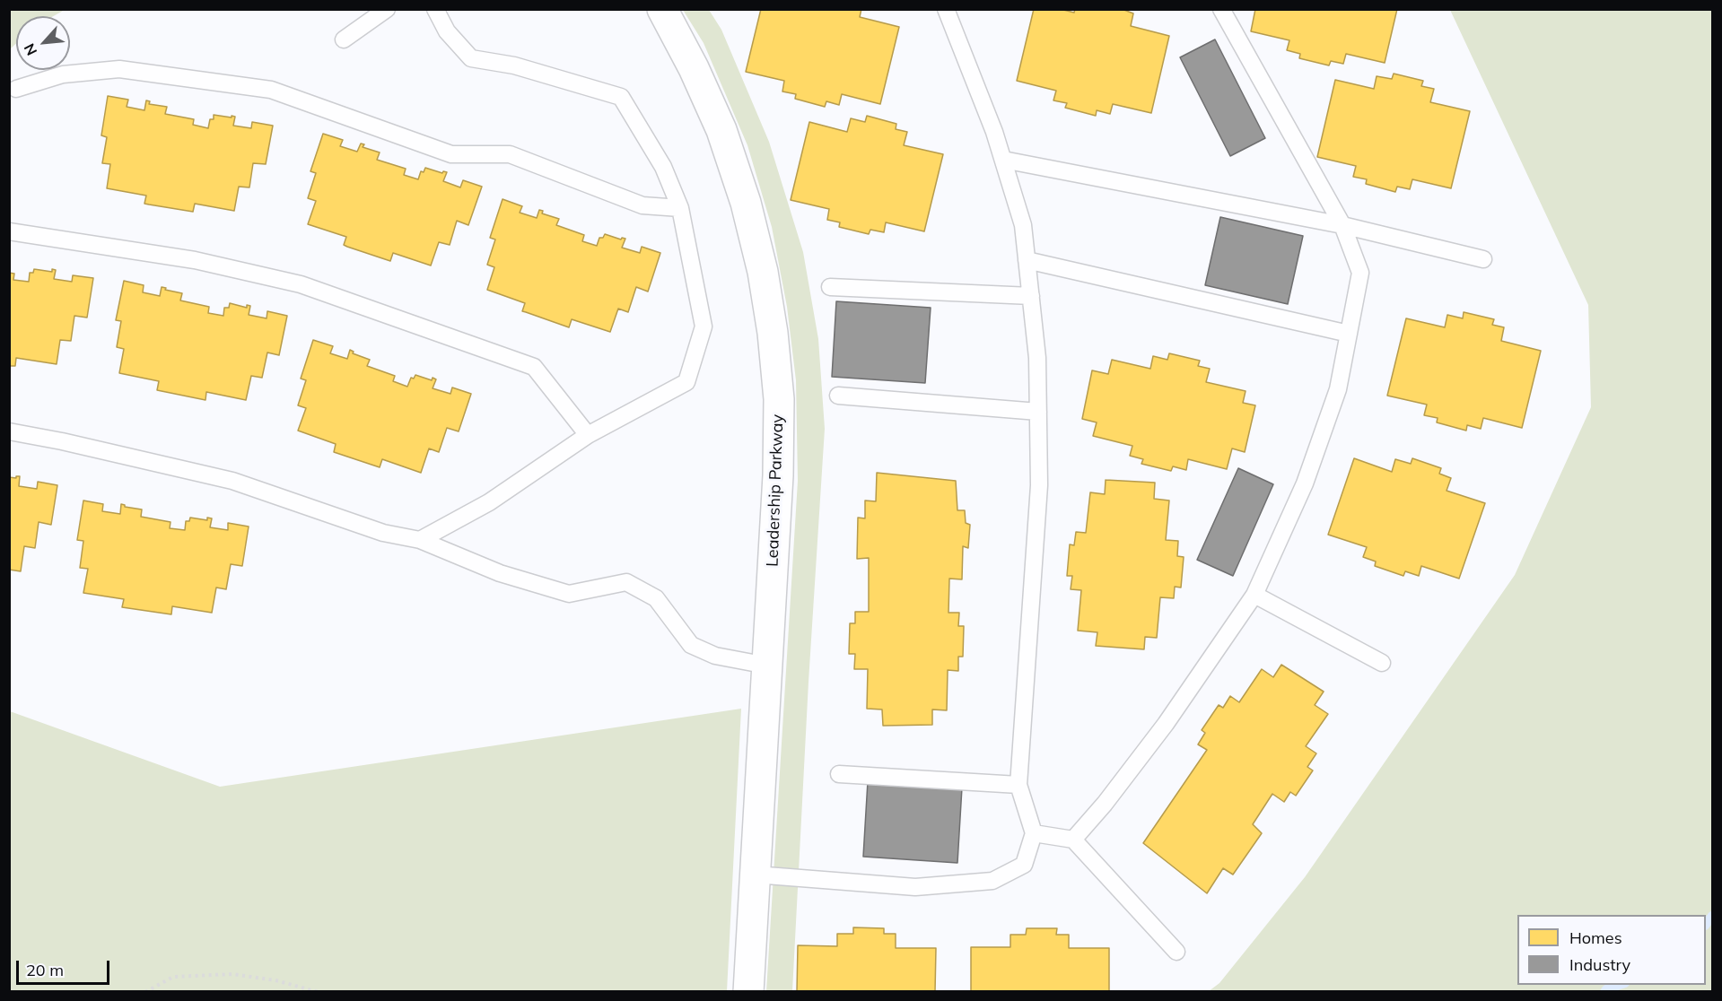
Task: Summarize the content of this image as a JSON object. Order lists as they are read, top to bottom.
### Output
{
  "streets": {
    "street": ["Leadership Parkway"]
  },
  "legend": ["Homes", "Industry"],
  "scale_bar": "20 m",
  "north": "bottom left"
}
